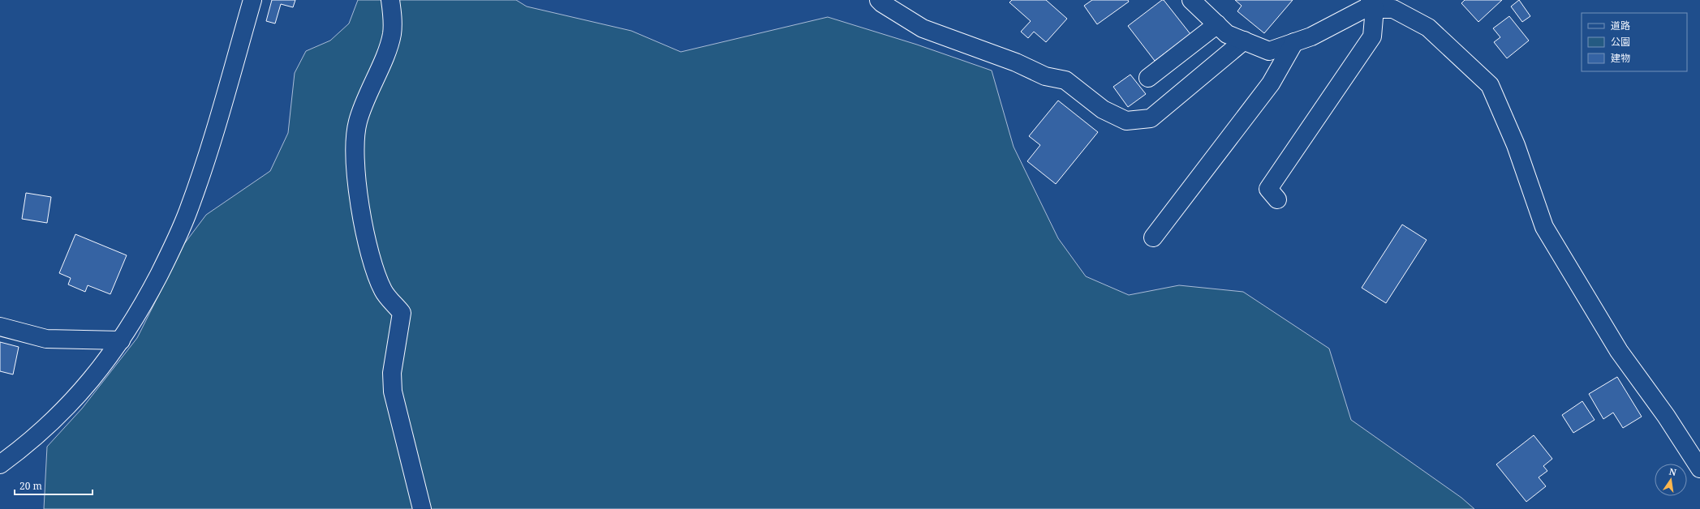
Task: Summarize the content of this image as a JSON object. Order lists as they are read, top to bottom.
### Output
{
  "legend": ["道路", "公園", "建物"],
  "scale_bar": "20 m",
  "north": "top"
}
